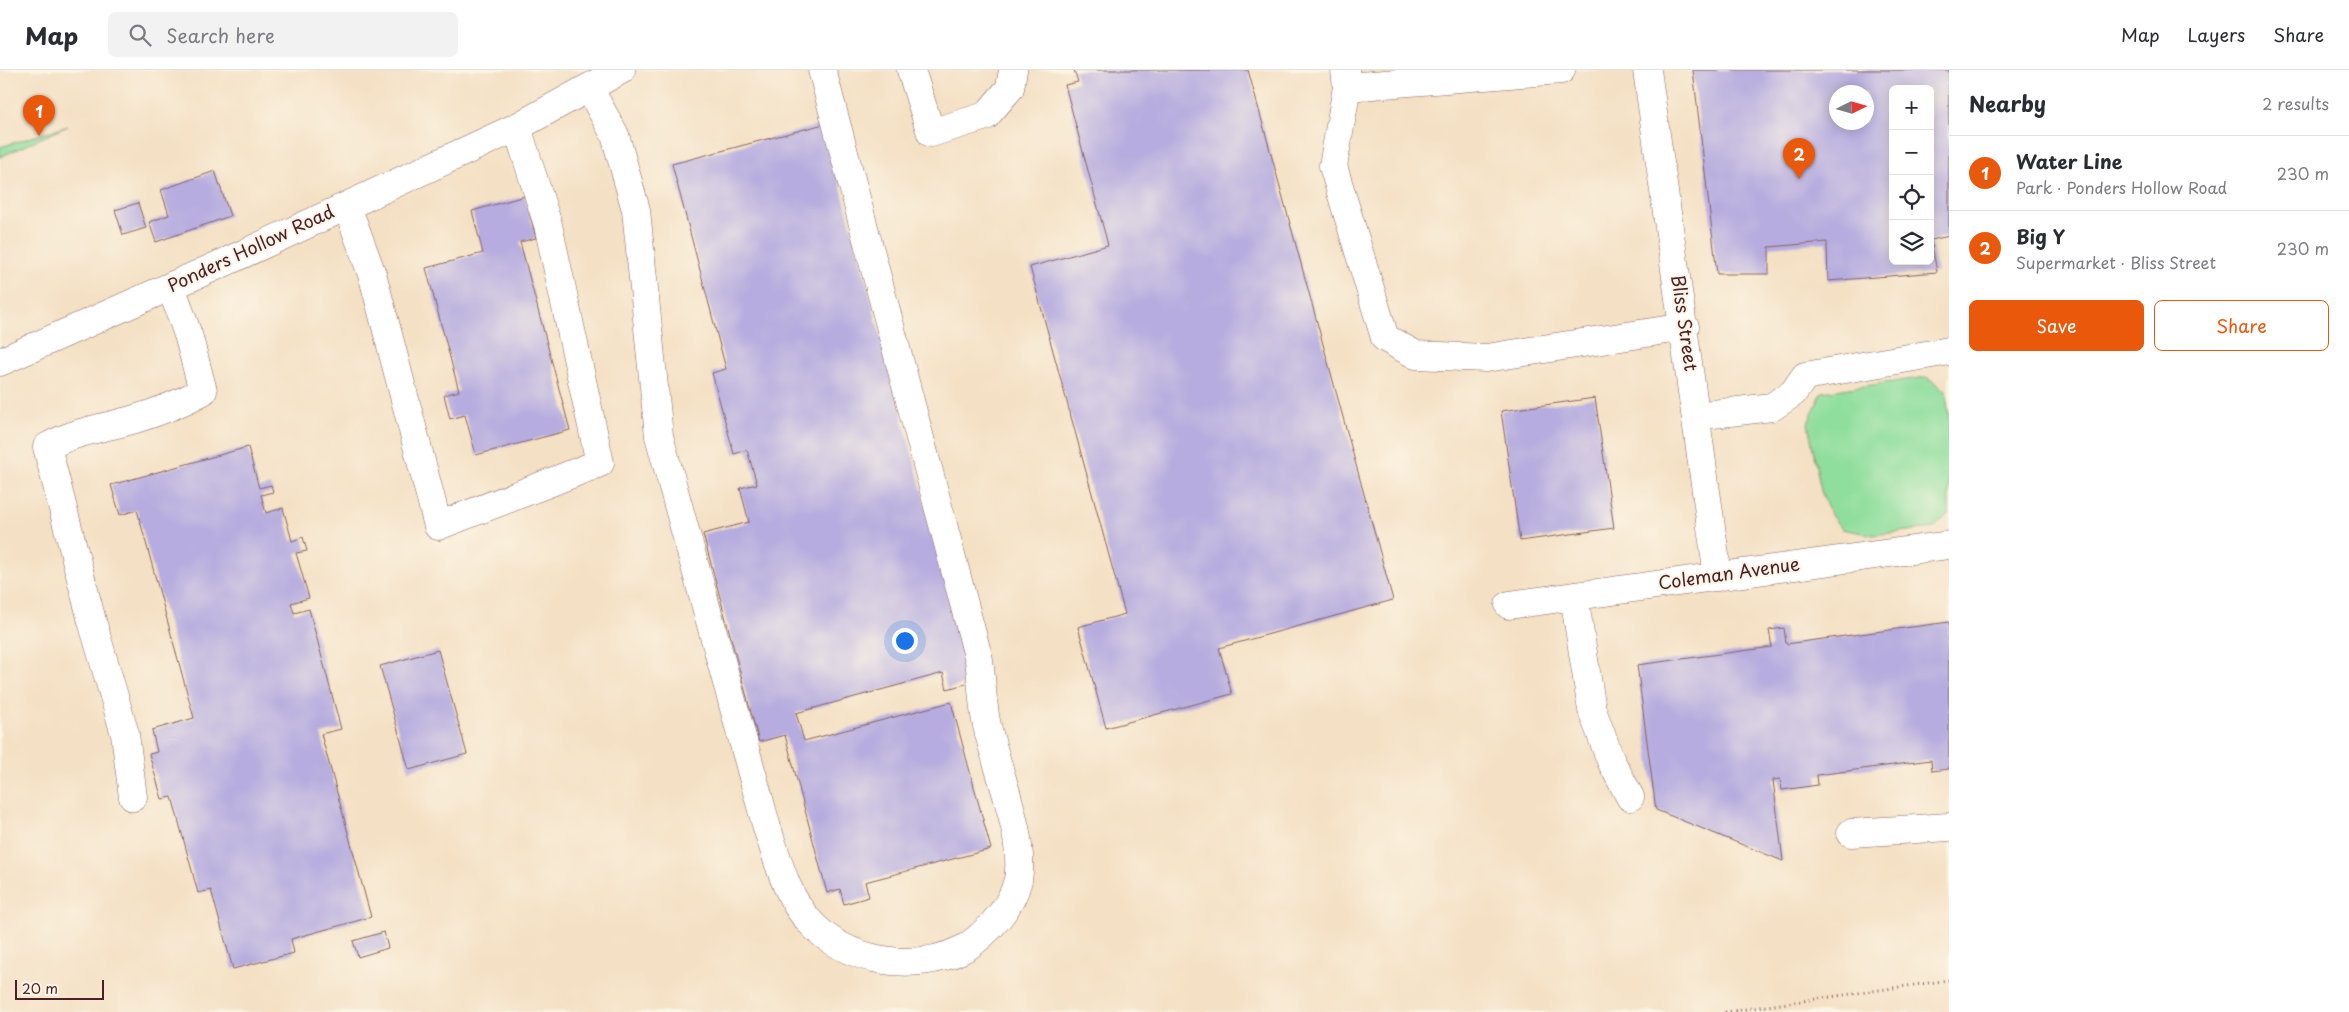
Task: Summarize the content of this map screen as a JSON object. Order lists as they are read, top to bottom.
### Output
{
  "streets": {
    "street": ["Ponders Hollow Road", "Bliss Street", "Coleman Avenue"]
  },
  "crossings": [
    ["Bliss Street", "Coleman Avenue"]
  ],
  "scale_bar": "20 m",
  "north": "right",
  "page": {
    "header": "Map",
    "search": "Search here",
    "nav": ["Map", "Layers", "Share"],
    "heading": ["Nearby", "2 results"],
    "map_buttons": ["+", "−"],
    "pins": ["1", "2"],
    "list": [
      {
        "mark": "1",
        "name": "Water Line",
        "note": "Park · Ponders Hollow Road",
        "value": "230 m"
      },
      {
        "mark": "2",
        "name": "Big Y",
        "note": "Supermarket · Bliss Street",
        "value": "230 m"
      }
    ],
    "buttons": ["Save", "Share"],
    "scale": "20 m"
  }
}
